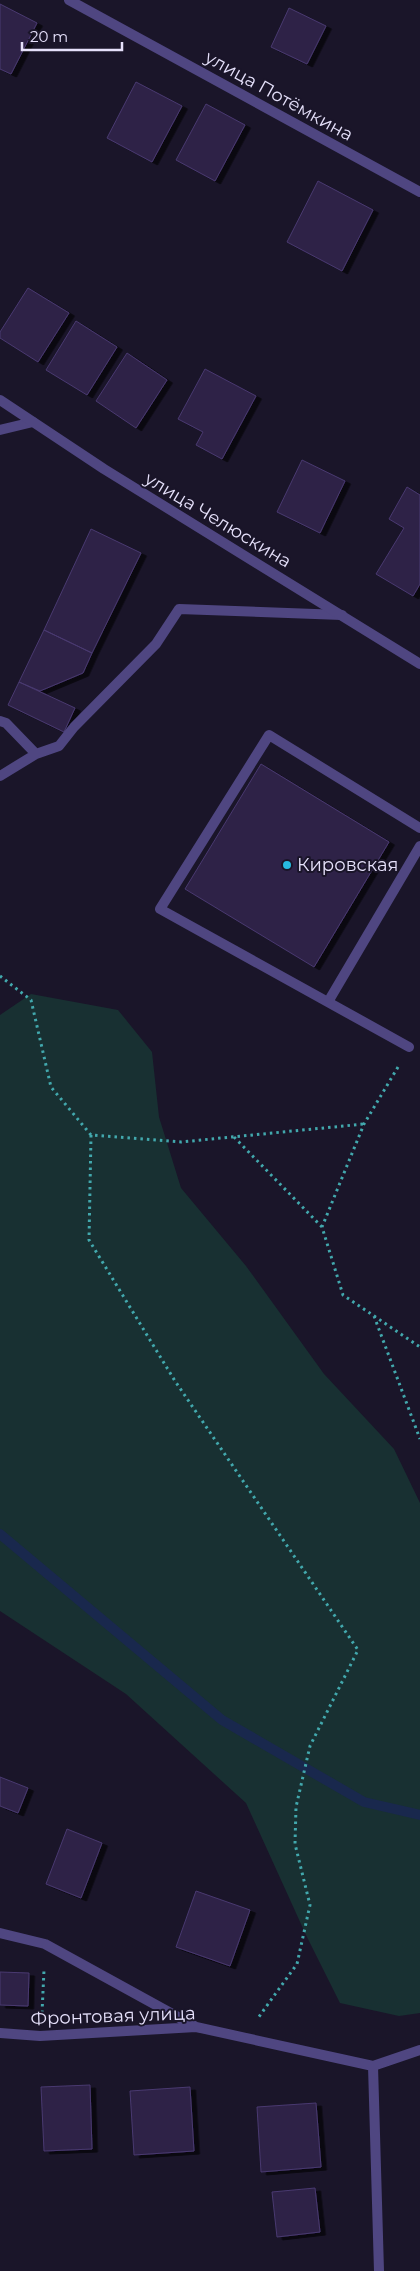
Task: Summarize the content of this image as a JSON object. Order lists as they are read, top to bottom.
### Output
{
  "streets": {
    "street": ["улица Потёмкина", "улица Челюскина", "Фронтовая улица"]
  },
  "places": ["Кировская"],
  "scale_bar": "20 m"
}
